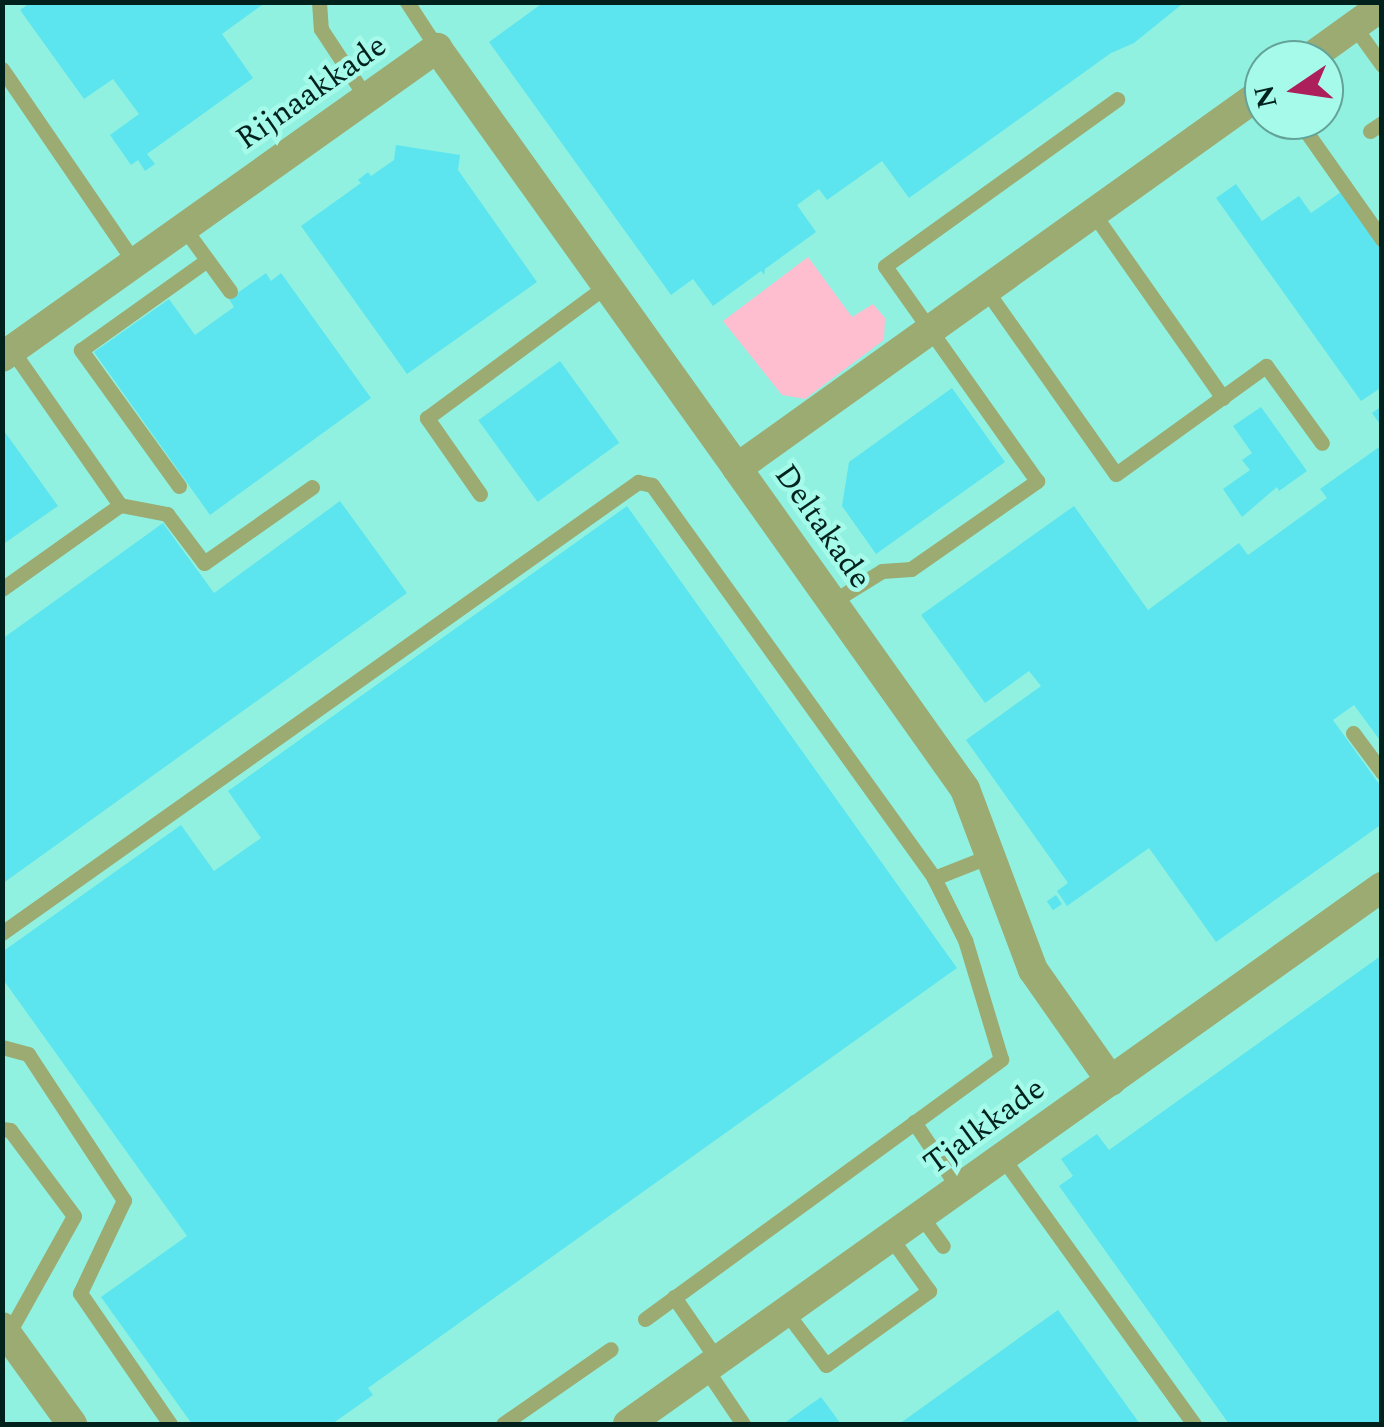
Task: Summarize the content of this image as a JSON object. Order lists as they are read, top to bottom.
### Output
{
  "streets": {
    "street": ["Rijnaakkade", "Deltakade", "Tjalkkade"]
  },
  "crossings": [
    ["Rijnaakkade", "Deltakade"],
    ["Deltakade", "Tjalkkade"]
  ],
  "north": "left"
}
